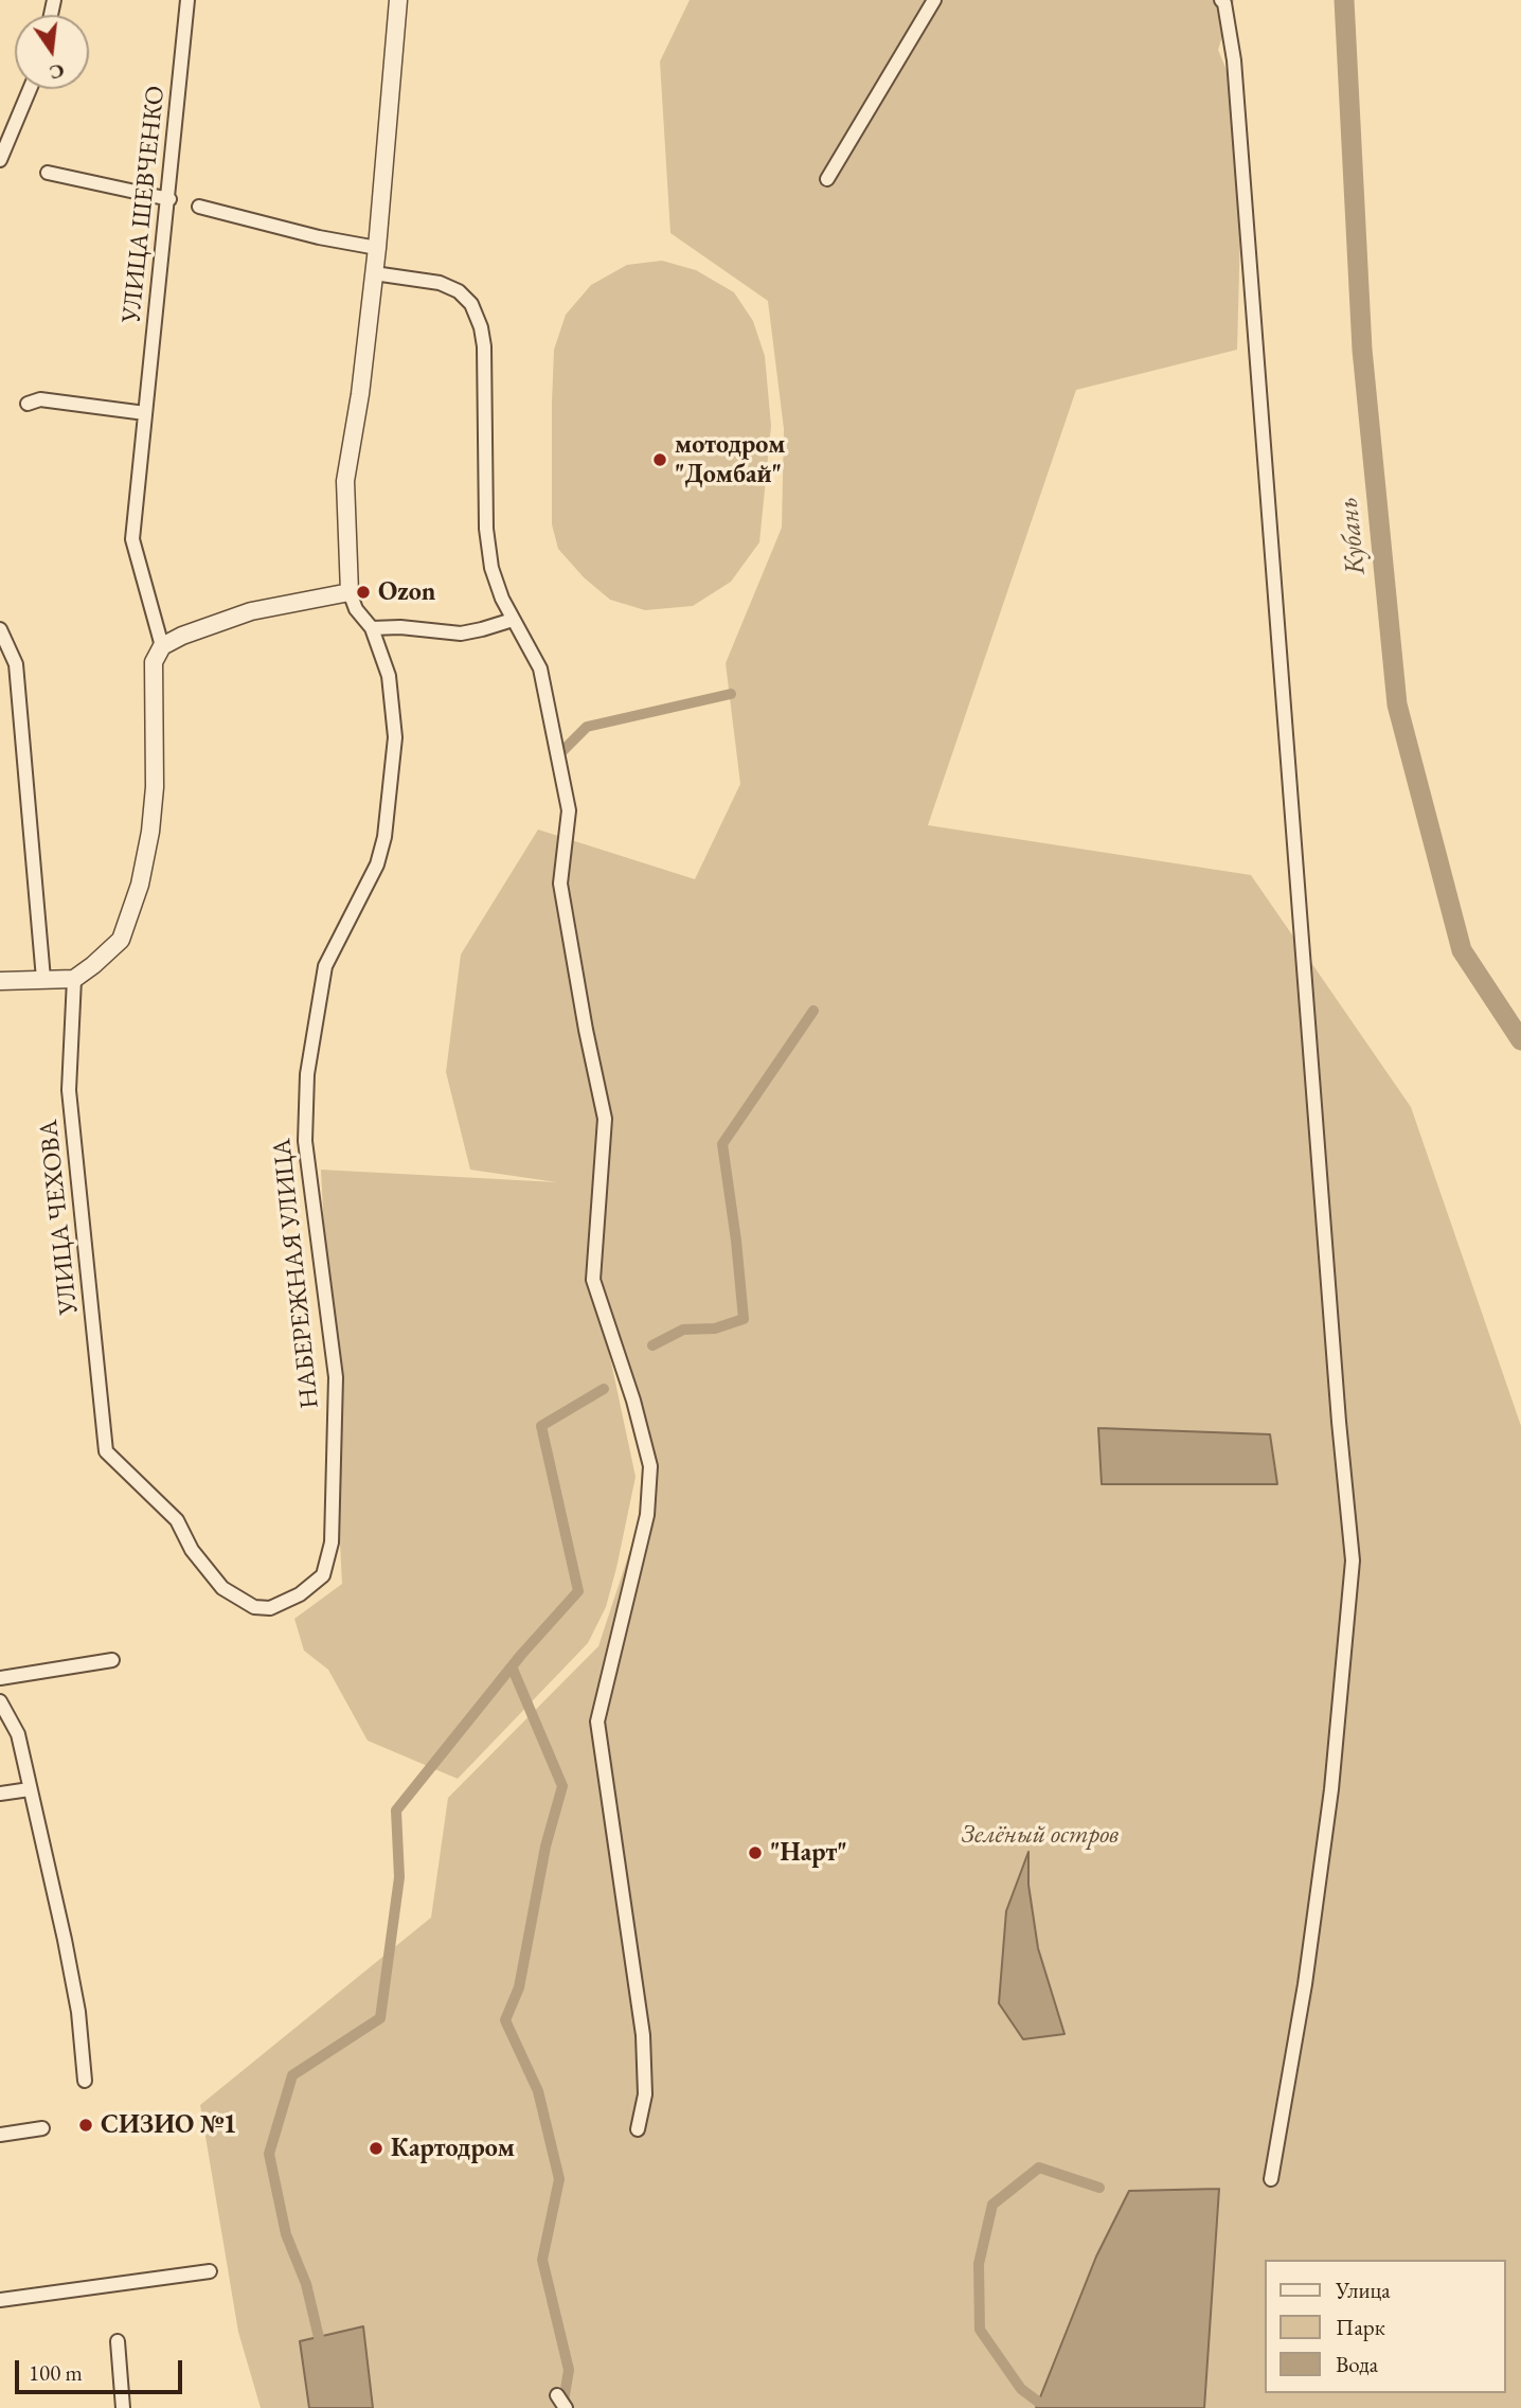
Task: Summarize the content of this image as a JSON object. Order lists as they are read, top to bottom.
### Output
{
  "streets": {
    "street": ["УЛИЦА ШЕВЧЕНКО", "УЛИЦА ЧЕХОВА", "НАБЕРЕЖНАЯ УЛИЦА"]
  },
  "crossings": [
    ["УЛИЦА ЧЕХОВА", "НАБЕРЕЖНАЯ УЛИЦА"]
  ],
  "water": ["Кубань"],
  "parks": ["Зелёный остров"],
  "places": [
    "мотодром \"Домбай\"",
    "Ozon",
    "\"Нарт\"",
    "СИЗИО №1",
    "Картодром"
  ],
  "legend": ["Улица", "Парк", "Вода"],
  "scale_bar": "100 m",
  "north": "bottom"
}
